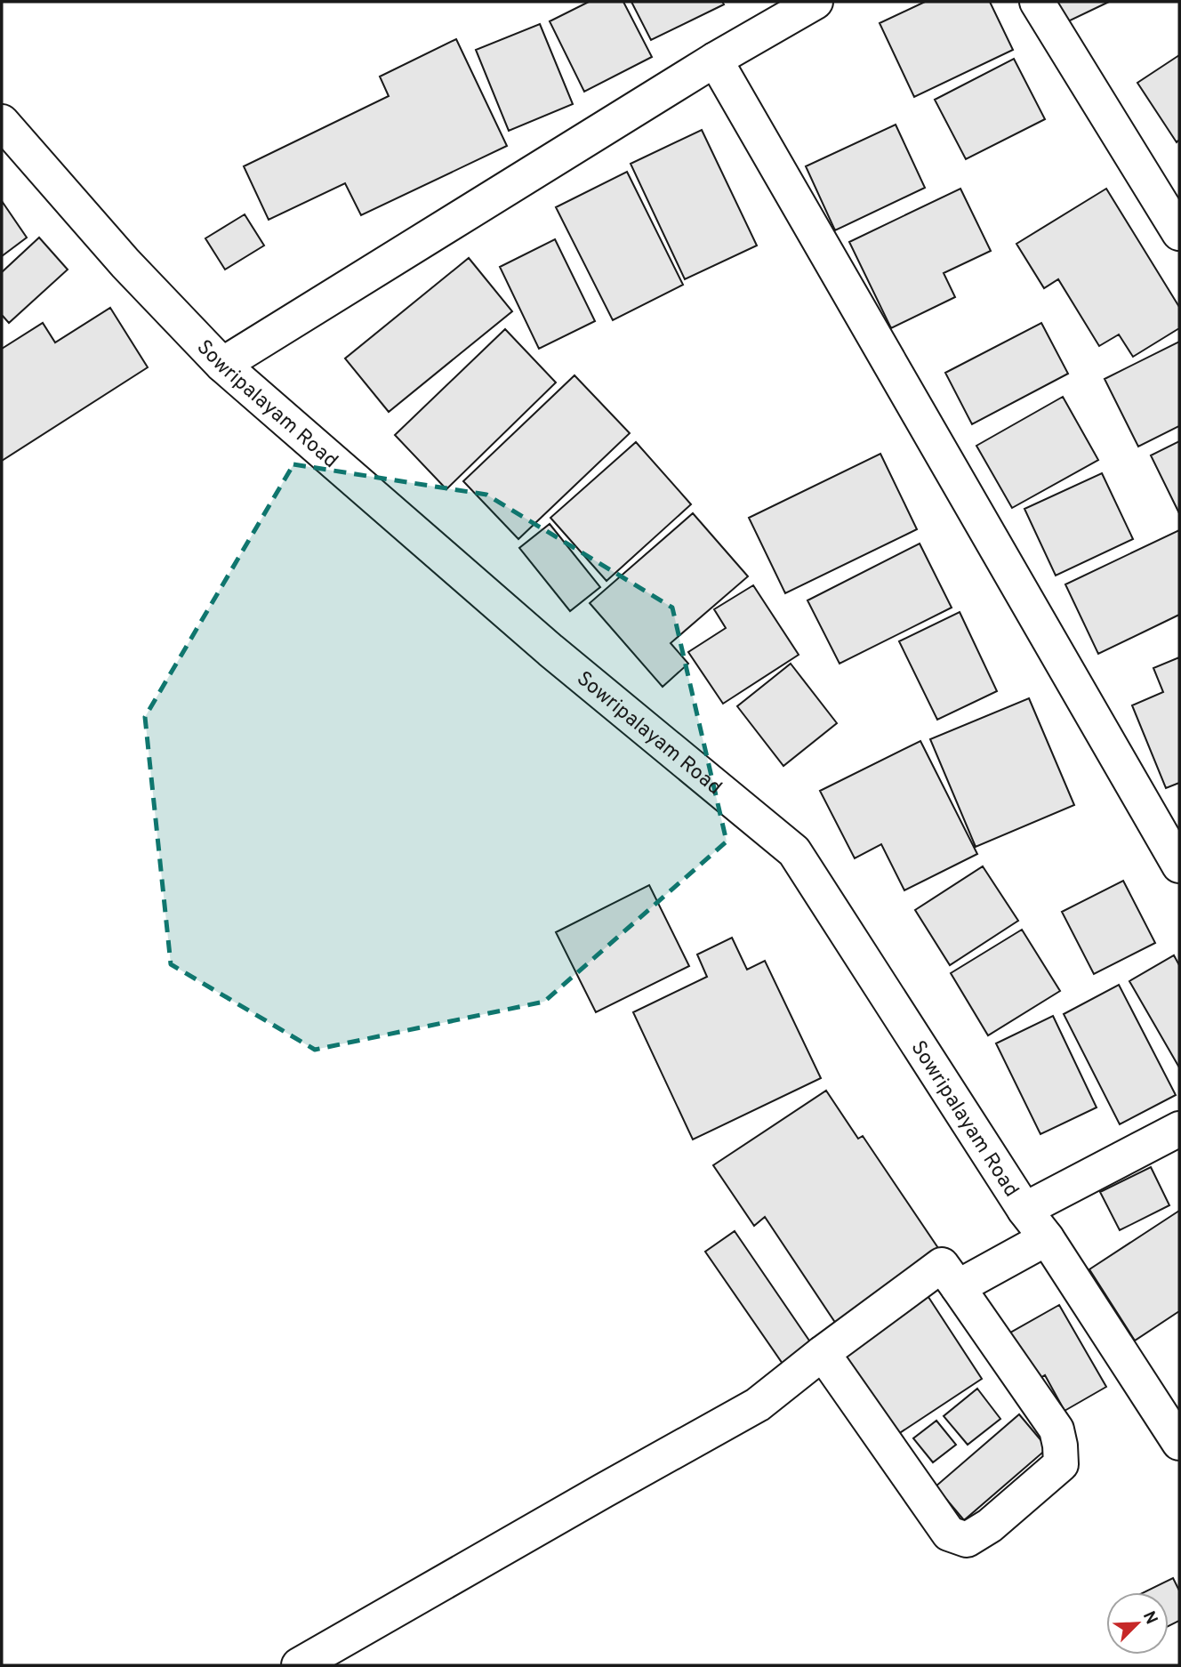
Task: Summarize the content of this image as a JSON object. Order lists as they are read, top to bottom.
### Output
{
  "streets": {
    "street": ["Sowripalayam Road"]
  },
  "north": "top right"
}
